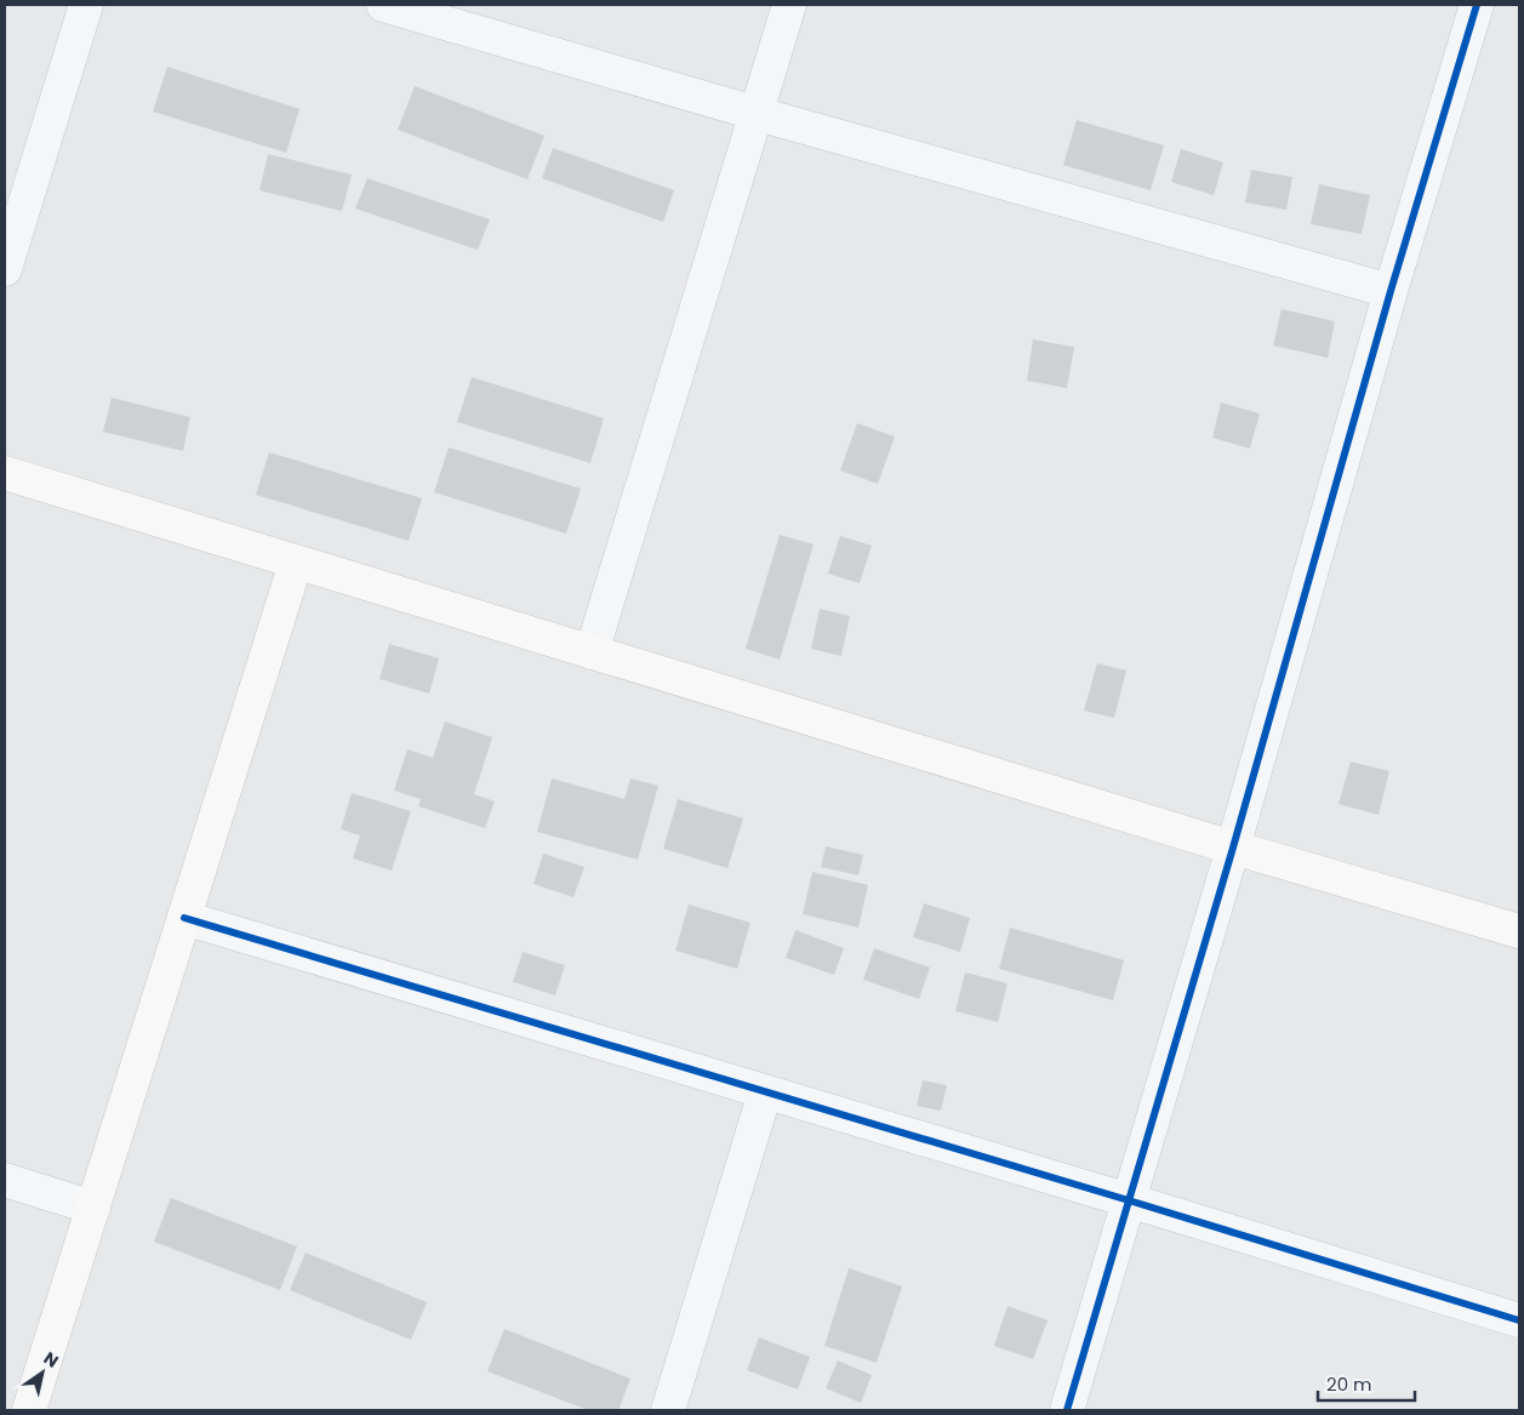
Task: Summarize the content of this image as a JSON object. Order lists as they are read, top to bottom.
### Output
{
  "scale_bar": "20 m",
  "north": "top right"
}
